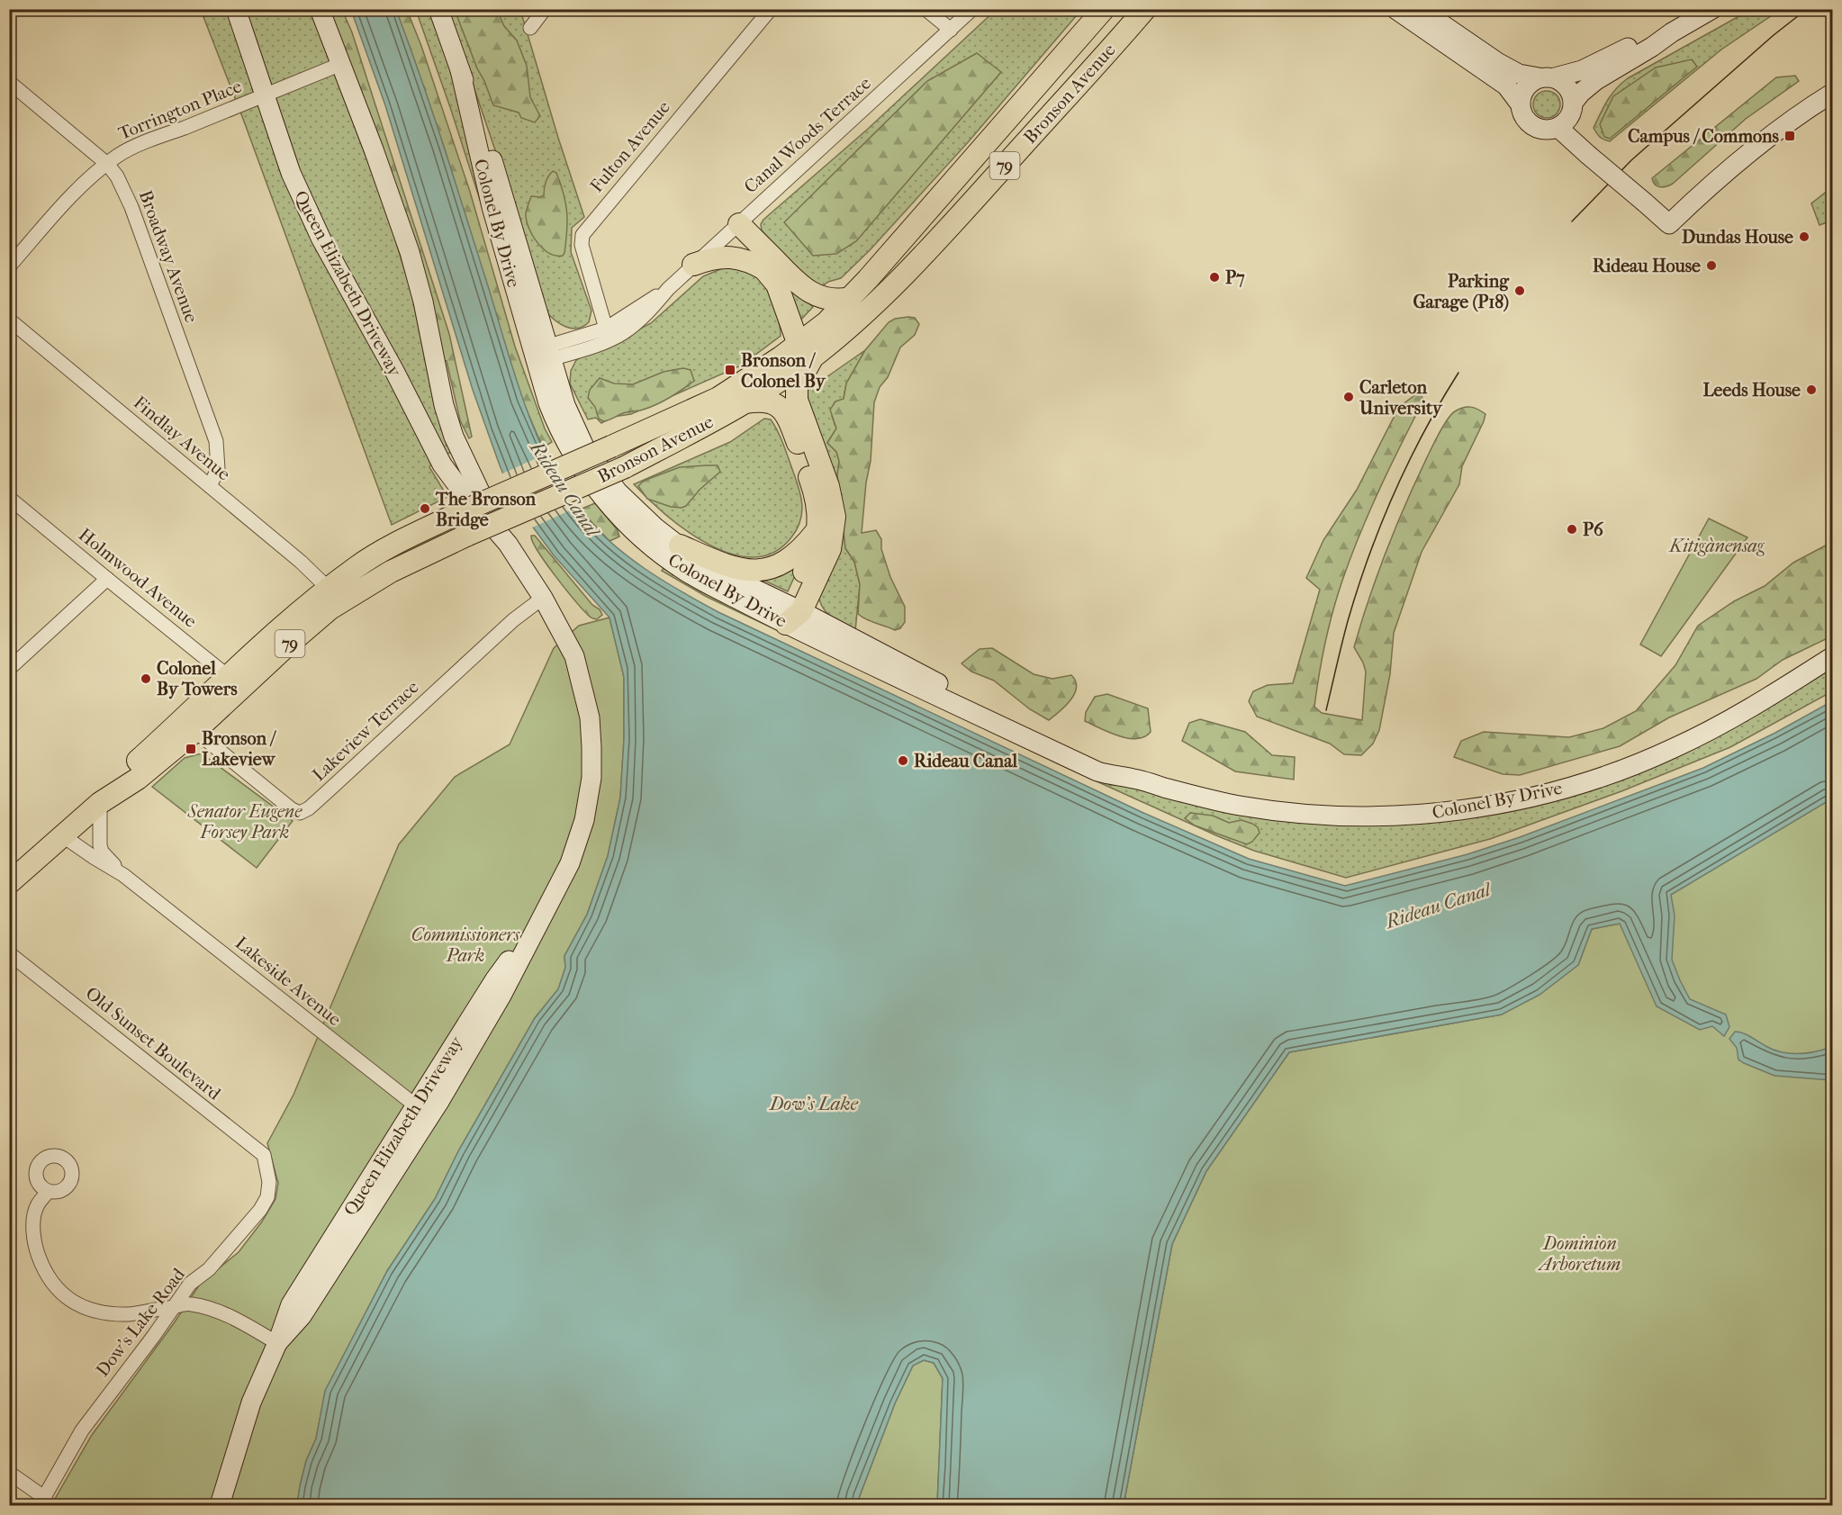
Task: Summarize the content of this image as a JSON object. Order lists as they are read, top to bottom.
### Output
{
  "streets": {
    "main road": [
      "Bronson Avenue",
      "79",
      "Colonel By Drive",
      "Queen Elizabeth Driveway"
    ],
    "street": [
      "Torrington Place",
      "Canal Woods Terrace",
      "Fulton Avenue",
      "Broadway Avenue",
      "Findlay Avenue",
      "Holmwood Avenue",
      "Lakeview Terrace",
      "Lakeside Avenue",
      "Old Sunset Boulevard",
      "Dow's Lake Road"
    ]
  },
  "crossings": [
    ["Bronson Avenue", "Findlay Avenue"],
    ["Bronson Avenue", "Holmwood Avenue"],
    ["Bronson Avenue", "Lakeview Terrace"],
    ["Bronson Avenue", "Lakeside Avenue"],
    ["Torrington Place", "Broadway Avenue"],
    ["Torrington Place", "Queen Elizabeth Driveway"],
    ["Canal Woods Terrace", "Fulton Avenue"],
    ["Canal Woods Terrace", "Colonel By Drive"],
    ["Broadway Avenue", "Findlay Avenue"],
    ["Queen Elizabeth Driveway", "Lakeview Terrace"],
    ["Queen Elizabeth Driveway", "Lakeside Avenue"],
    ["Old Sunset Boulevard", "Dow's Lake Road"]
  ],
  "water": ["Rideau Canal", "Dow's Lake"],
  "parks": [
    "Kitigànensag",
    "Senator Eugene Forsey Park",
    "Commissioners Park",
    "Dominion Arboretum"
  ],
  "places": {
    "transit": ["Campus / Commons", "Bronson / Colonel By", "Bronson / Lakeview"],
    "other": [
      "Dundas House",
      "Rideau House",
      "P7",
      "Parking Garage (P18)",
      "Leeds House",
      "Carleton University",
      "The Bronson Bridge",
      "P6",
      "Colonel By Towers",
      "Rideau Canal"
    ]
  }
}
